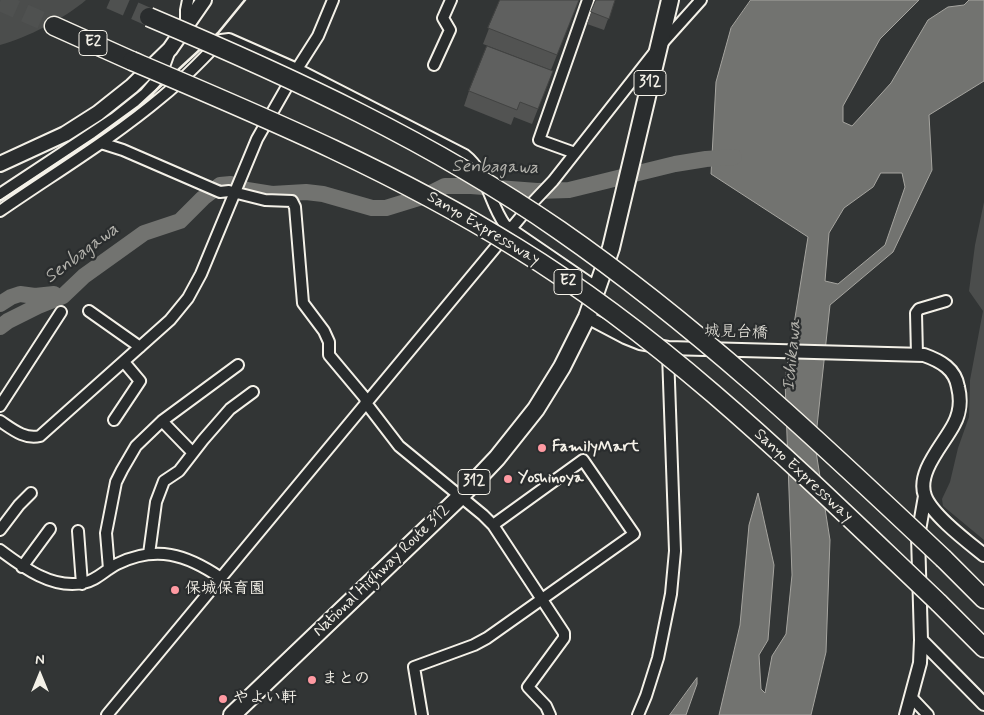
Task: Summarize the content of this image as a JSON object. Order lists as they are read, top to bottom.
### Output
{
  "streets": {
    "highway": [
      "E2",
      "312",
      "Sanyo Expressway",
      "National Highway Route 312"
    ],
    "street": ["城見台橋"]
  },
  "crossings": [
    ["城見台橋", "National Highway Route 312"]
  ],
  "water": ["Senbagawa", "Ichikawa"],
  "places": [
    "FamilyMart",
    "Yoshinoya",
    "保城保育園",
    "まとの",
    "やよい軒"
  ],
  "north": "top"
}
